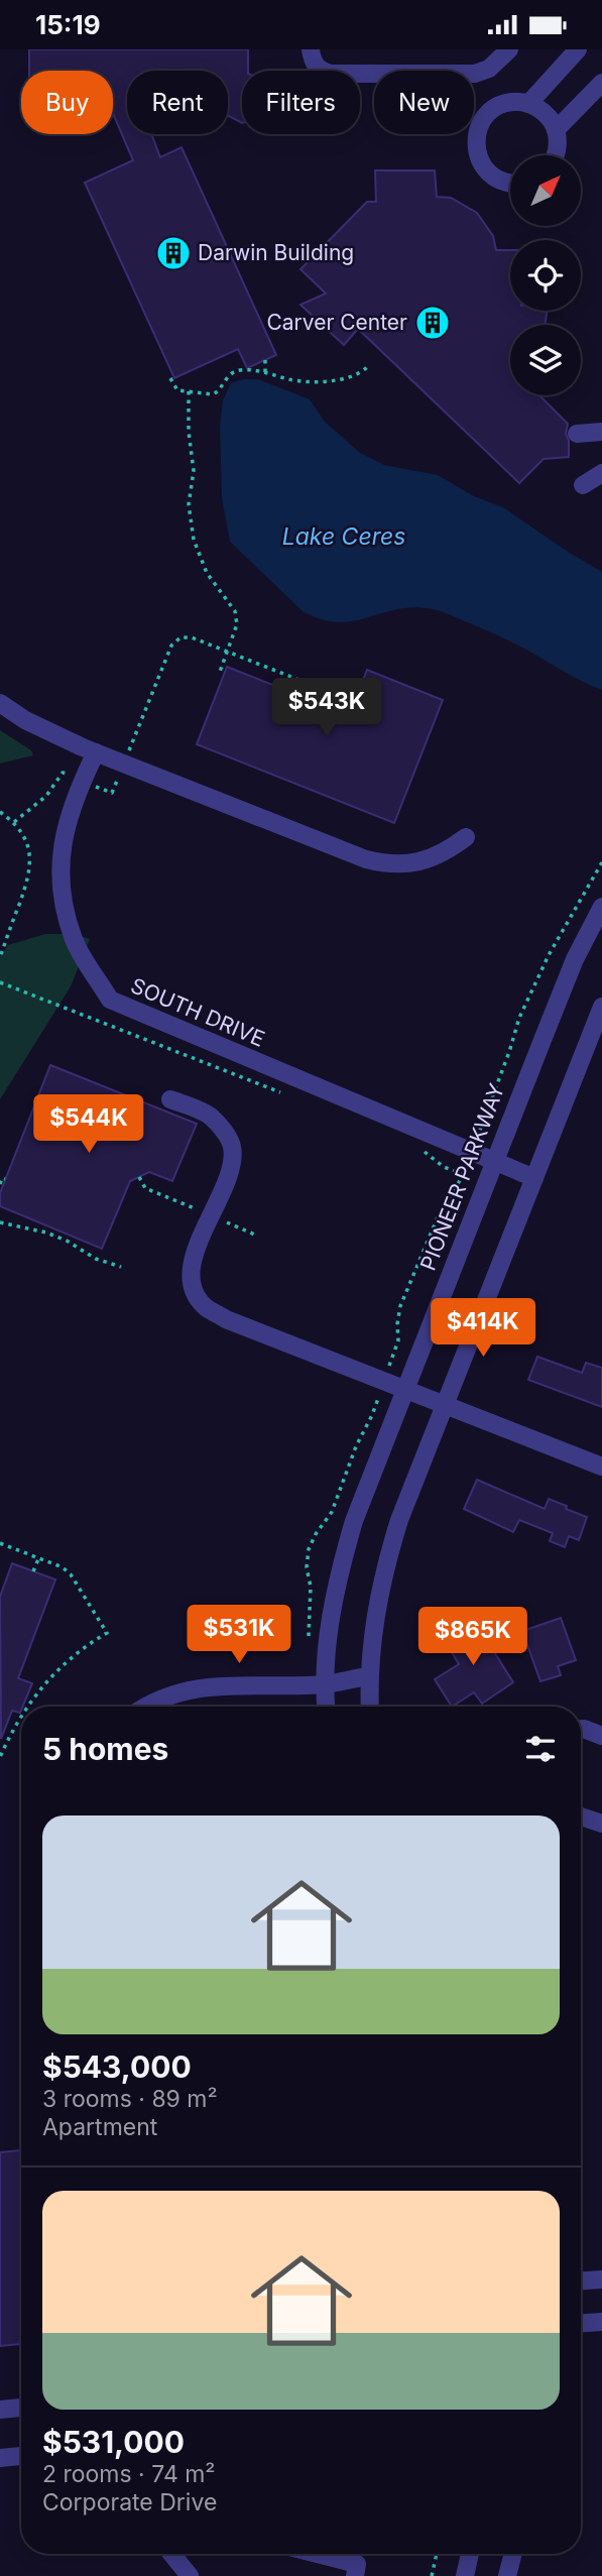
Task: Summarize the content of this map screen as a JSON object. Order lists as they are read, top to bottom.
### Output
{
  "streets": {
    "street": ["SOUTH DRIVE", "PIONEER PARKWAY"]
  },
  "crossings": [
    ["SOUTH DRIVE", "PIONEER PARKWAY"]
  ],
  "water": ["Lake Ceres"],
  "places": {
    "building": ["Darwin Building", "Carver Center"]
  },
  "north": "top right",
  "page": {
    "status": "15:19",
    "chip": [
      "Buy",
      "Rent",
      "Filters",
      "New"
    ],
    "price": [
      "$543K",
      "$544K",
      "$414K",
      "$531K",
      "$865K"
    ],
    "heading": "5 homes",
    "list": [
      {
        "name": "$543,000",
        "note": "3 rooms · 89 m² · Apartment"
      },
      {
        "name": "$531,000",
        "note": "2 rooms · 74 m² · Corporate Drive"
      }
    ]
  }
}
